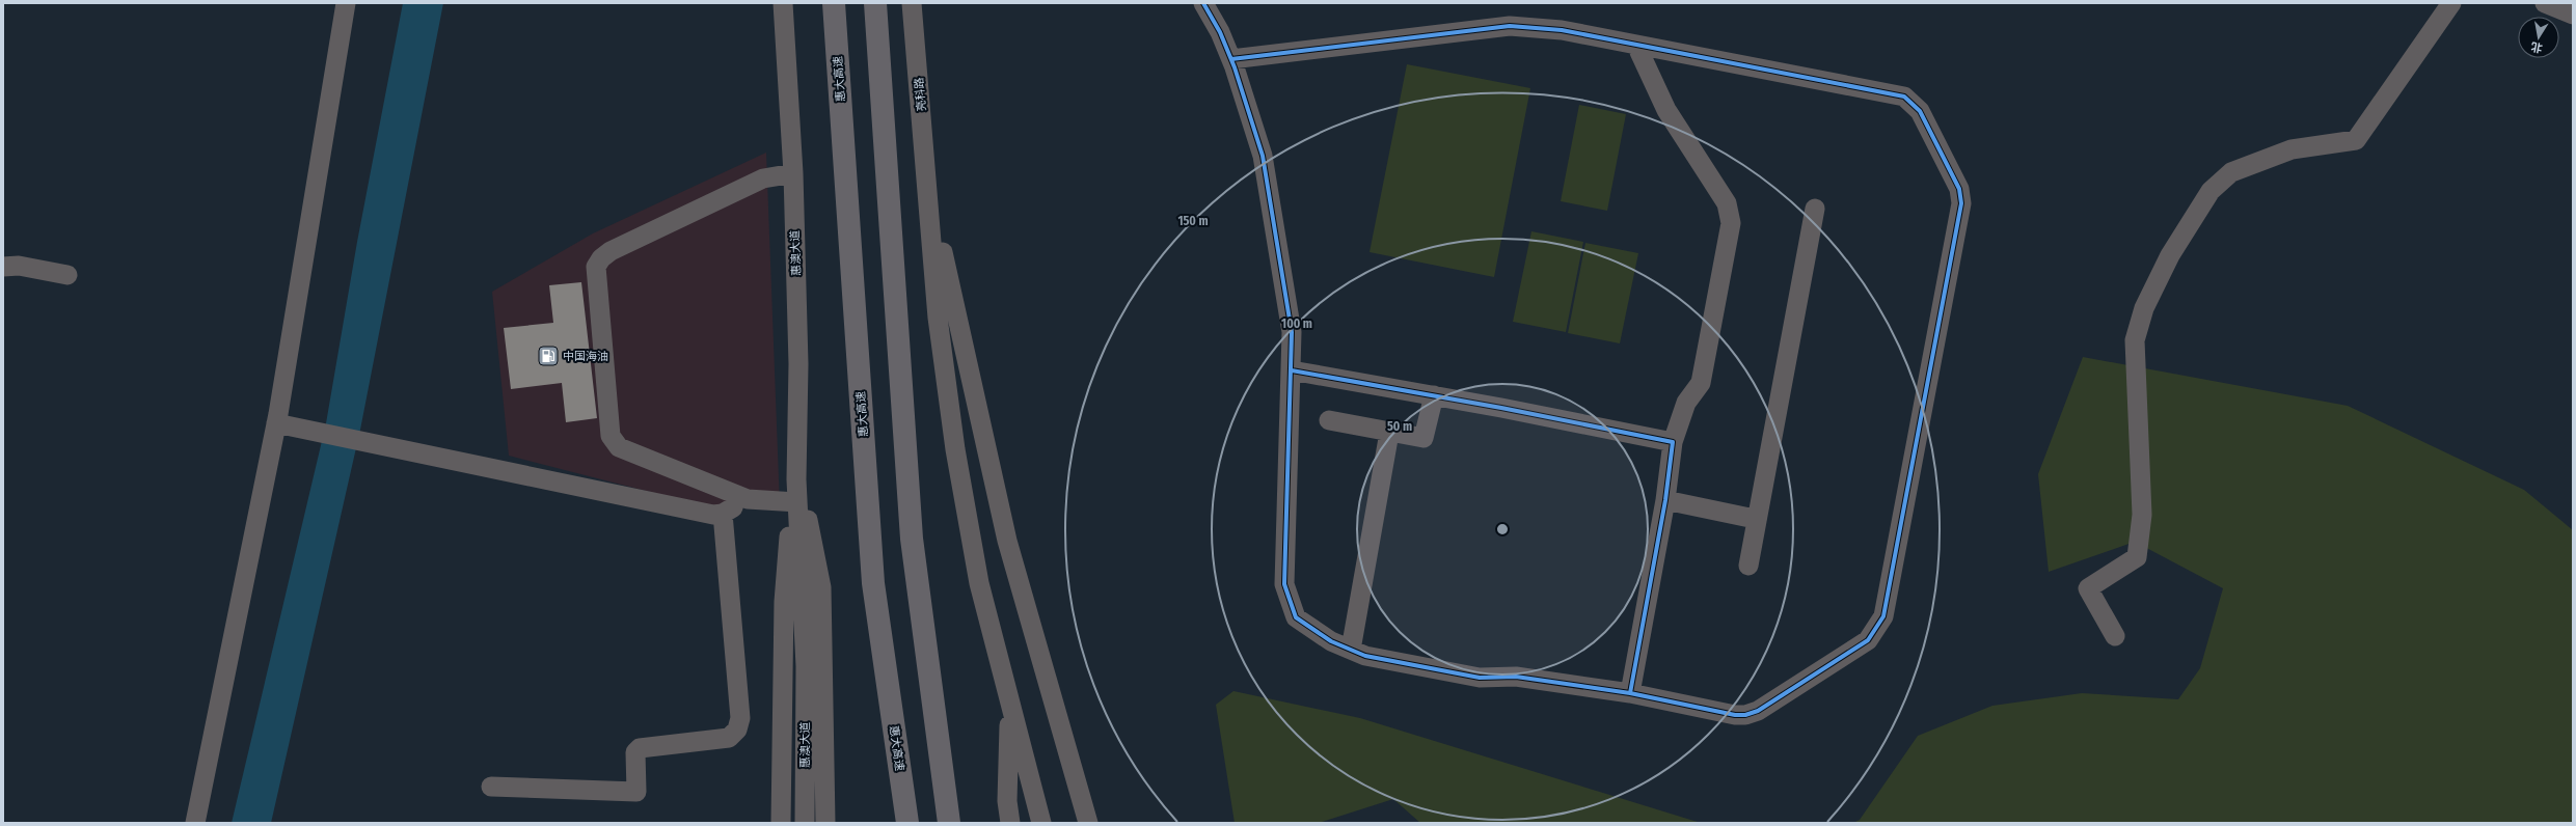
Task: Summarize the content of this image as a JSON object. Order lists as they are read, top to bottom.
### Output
{
  "streets": {
    "highway": ["惠大高速"],
    "street": ["亮科路", "惠澳大道"]
  },
  "places": {
    "fuel station": ["中国海油"]
  },
  "north": "bottom",
  "rings": ["150 m", "100 m", "50 m"]
}
